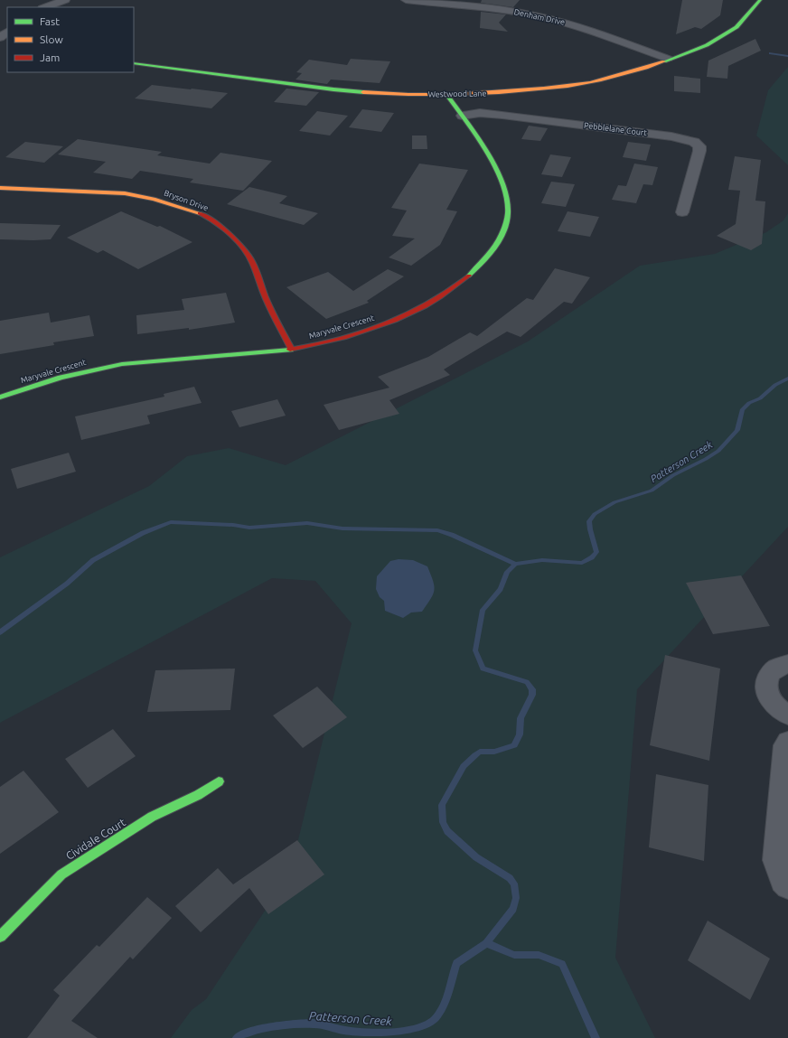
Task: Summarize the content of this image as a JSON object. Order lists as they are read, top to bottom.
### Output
{
  "streets": {
    "street": [
      "Denham Drive",
      "Westwood Lane",
      "Pebblelane Court",
      "Bryson Drive",
      "Maryvale Crescent",
      "Cividale Court"
    ]
  },
  "crossings": [
    ["Denham Drive", "Westwood Lane"],
    ["Westwood Lane", "Maryvale Crescent"],
    ["Pebblelane Court", "Maryvale Crescent"],
    ["Bryson Drive", "Maryvale Crescent"]
  ],
  "water": ["Patterson Creek"],
  "legend": ["Fast", "Slow", "Jam"]
}
